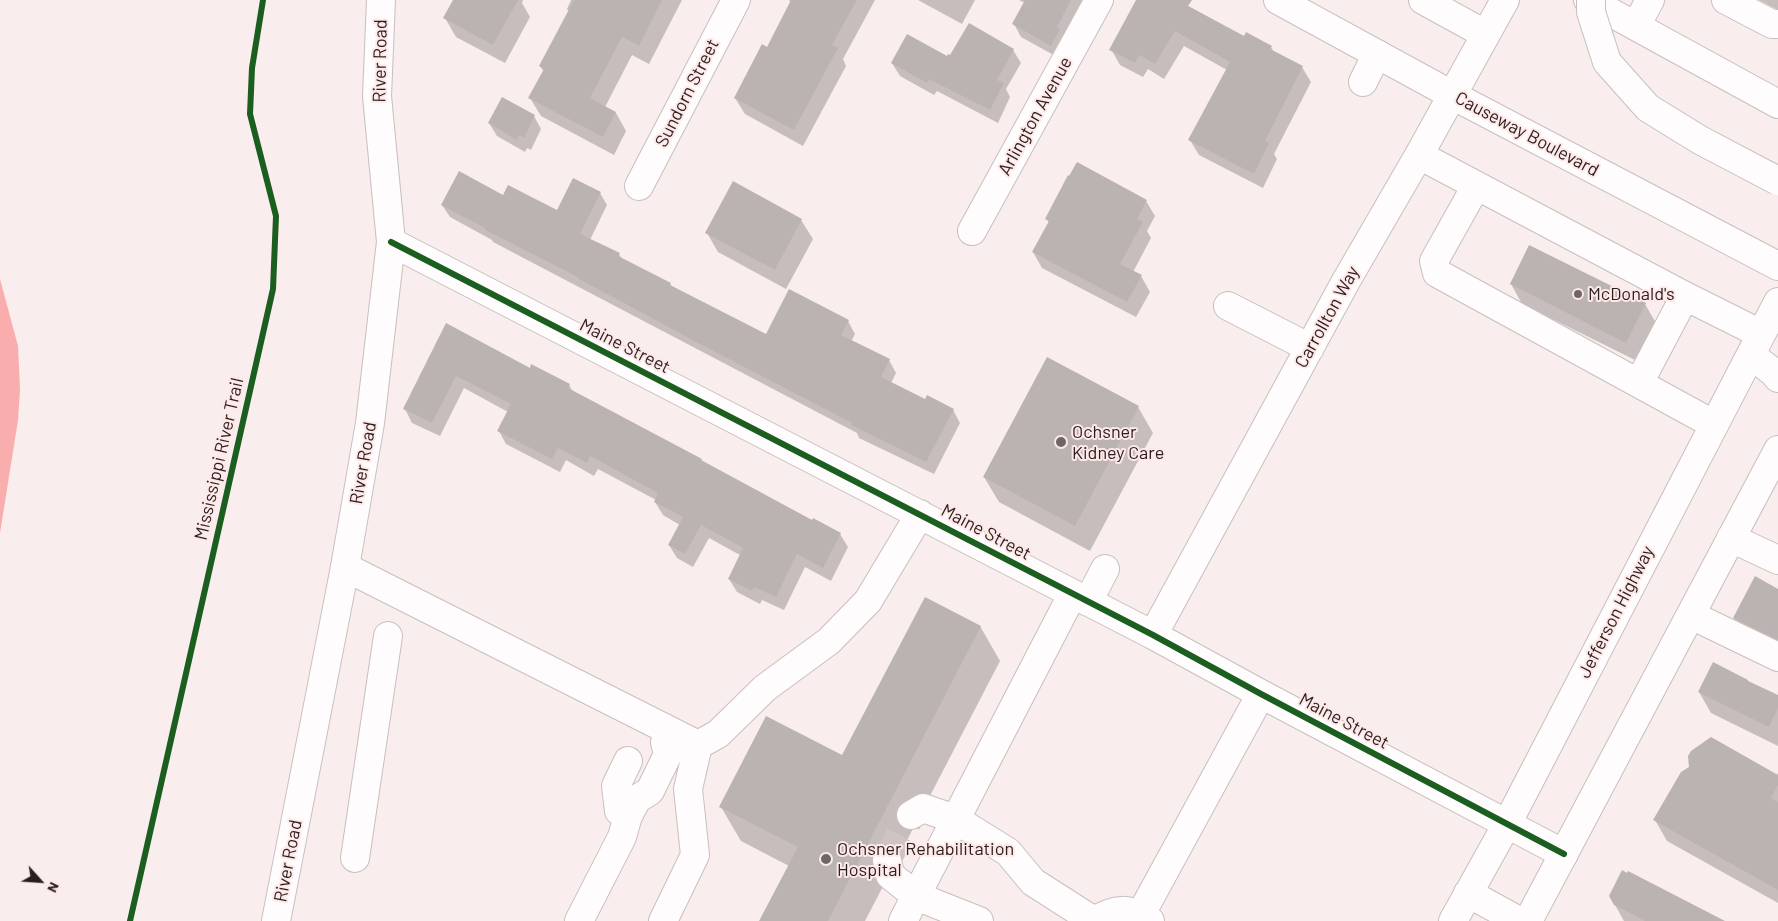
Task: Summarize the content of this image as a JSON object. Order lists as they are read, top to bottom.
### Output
{
  "streets": {
    "main road": [
      "River Road",
      "Sundorn Street",
      "Arlington Avenue",
      "Causeway Boulevard",
      "Carrollton Way",
      "Maine Street",
      "Jefferson Highway"
    ],
    "cycle path": ["Mississippi River Trail"]
  },
  "crossings": [
    ["River Road", "Maine Street"],
    ["Causeway Boulevard", "Carrollton Way"],
    ["Carrollton Way", "Maine Street"],
    ["Maine Street", "Jefferson Highway"]
  ],
  "places": ["McDonald's", "Ochsner Kidney Care", "Ochsner Rehabilitation Hospital"],
  "north": "bottom right"
}
